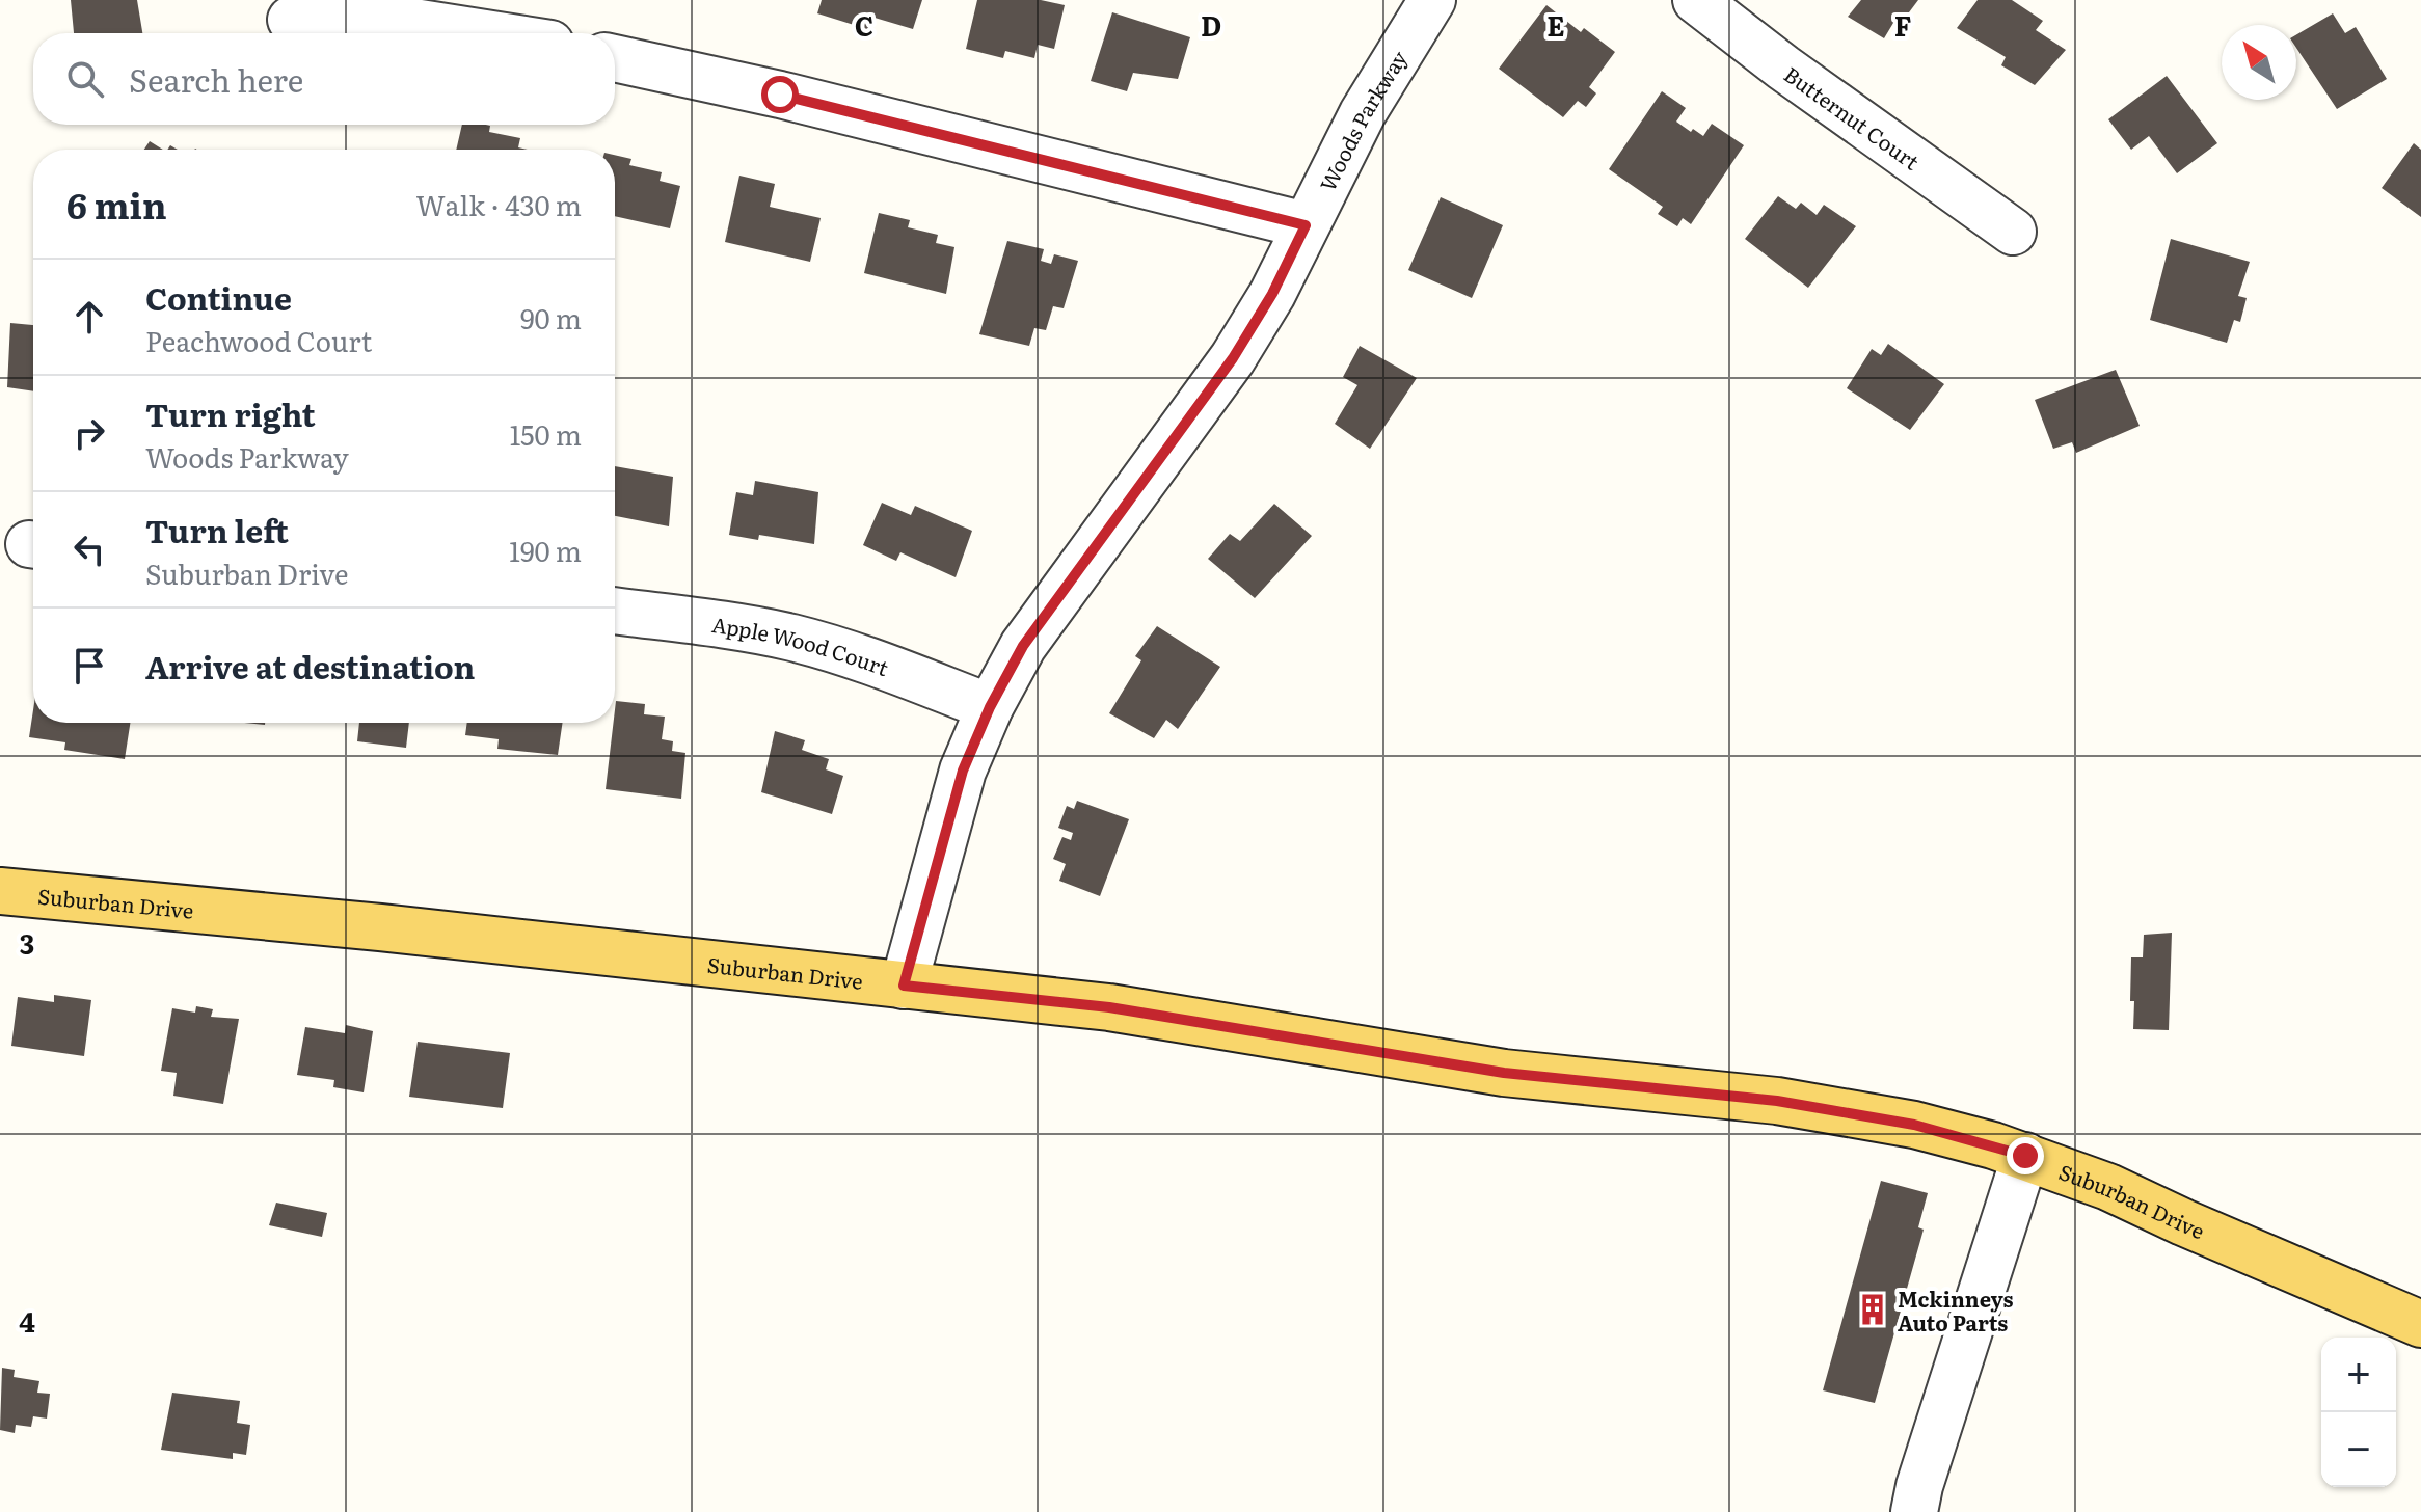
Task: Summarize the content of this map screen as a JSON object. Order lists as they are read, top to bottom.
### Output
{
  "streets": {
    "main road": ["Suburban Drive"],
    "street": ["Butternut Court", "Woods Parkway", "Apple Wood Court"]
  },
  "crossings": [
    ["Woods Parkway", "Apple Wood Court"],
    ["Woods Parkway", "Suburban Drive"]
  ],
  "places": {
    "building": ["Mckinneys Auto Parts"]
  },
  "north": "top left",
  "page": {
    "search": "Search here",
    "heading": ["6 min", "Walk · 430 m"],
    "list": [
      ["Continue", "Peachwood Court", "90 m"],
      ["Turn right", "Woods Parkway", "150 m"],
      ["Turn left", "Suburban Drive", "190 m"],
      "Arrive at destination"
    ],
    "map_buttons": ["+", "−"]
  },
  "grid": {
    "columns": [
      "C",
      "D",
      "E",
      "F"
    ],
    "rows": ["3", "4"]
  }
}
